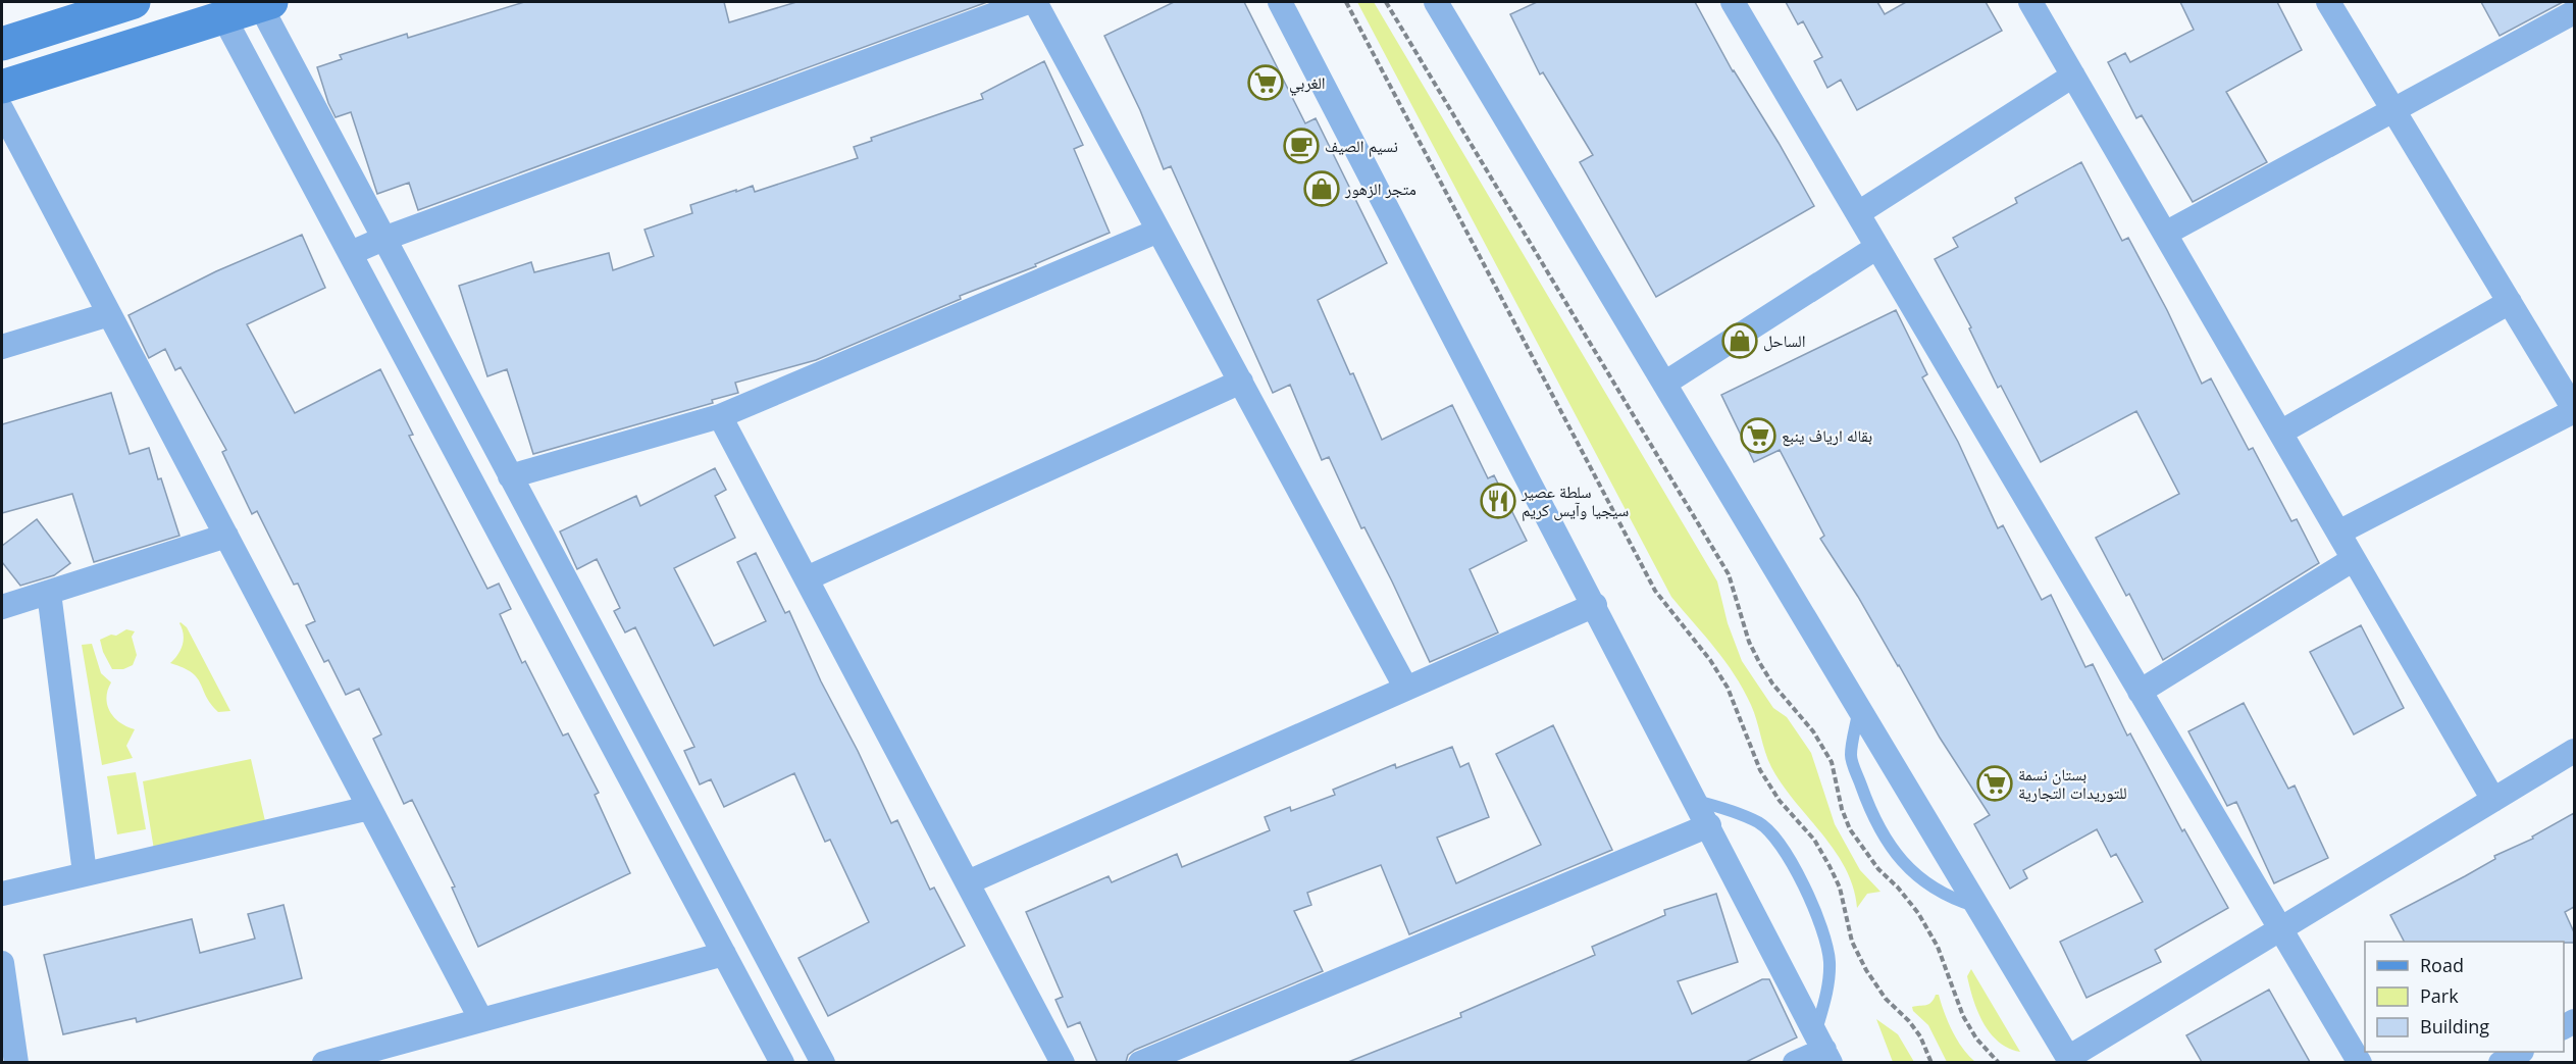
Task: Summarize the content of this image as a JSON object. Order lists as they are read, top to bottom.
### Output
{
  "places": {
    "supermarket": ["الغربي", "بقاله ارياف ينبع", "بستان نسمة للتوريدات التجارية"],
    "cafe": ["نسيم الصيف"],
    "shop": ["متجر الزهور", "الساحل"],
    "restaurant": ["سلطة عصير سيجيا وآيس كريم"]
  },
  "legend": ["Road", "Park", "Building"]
}
